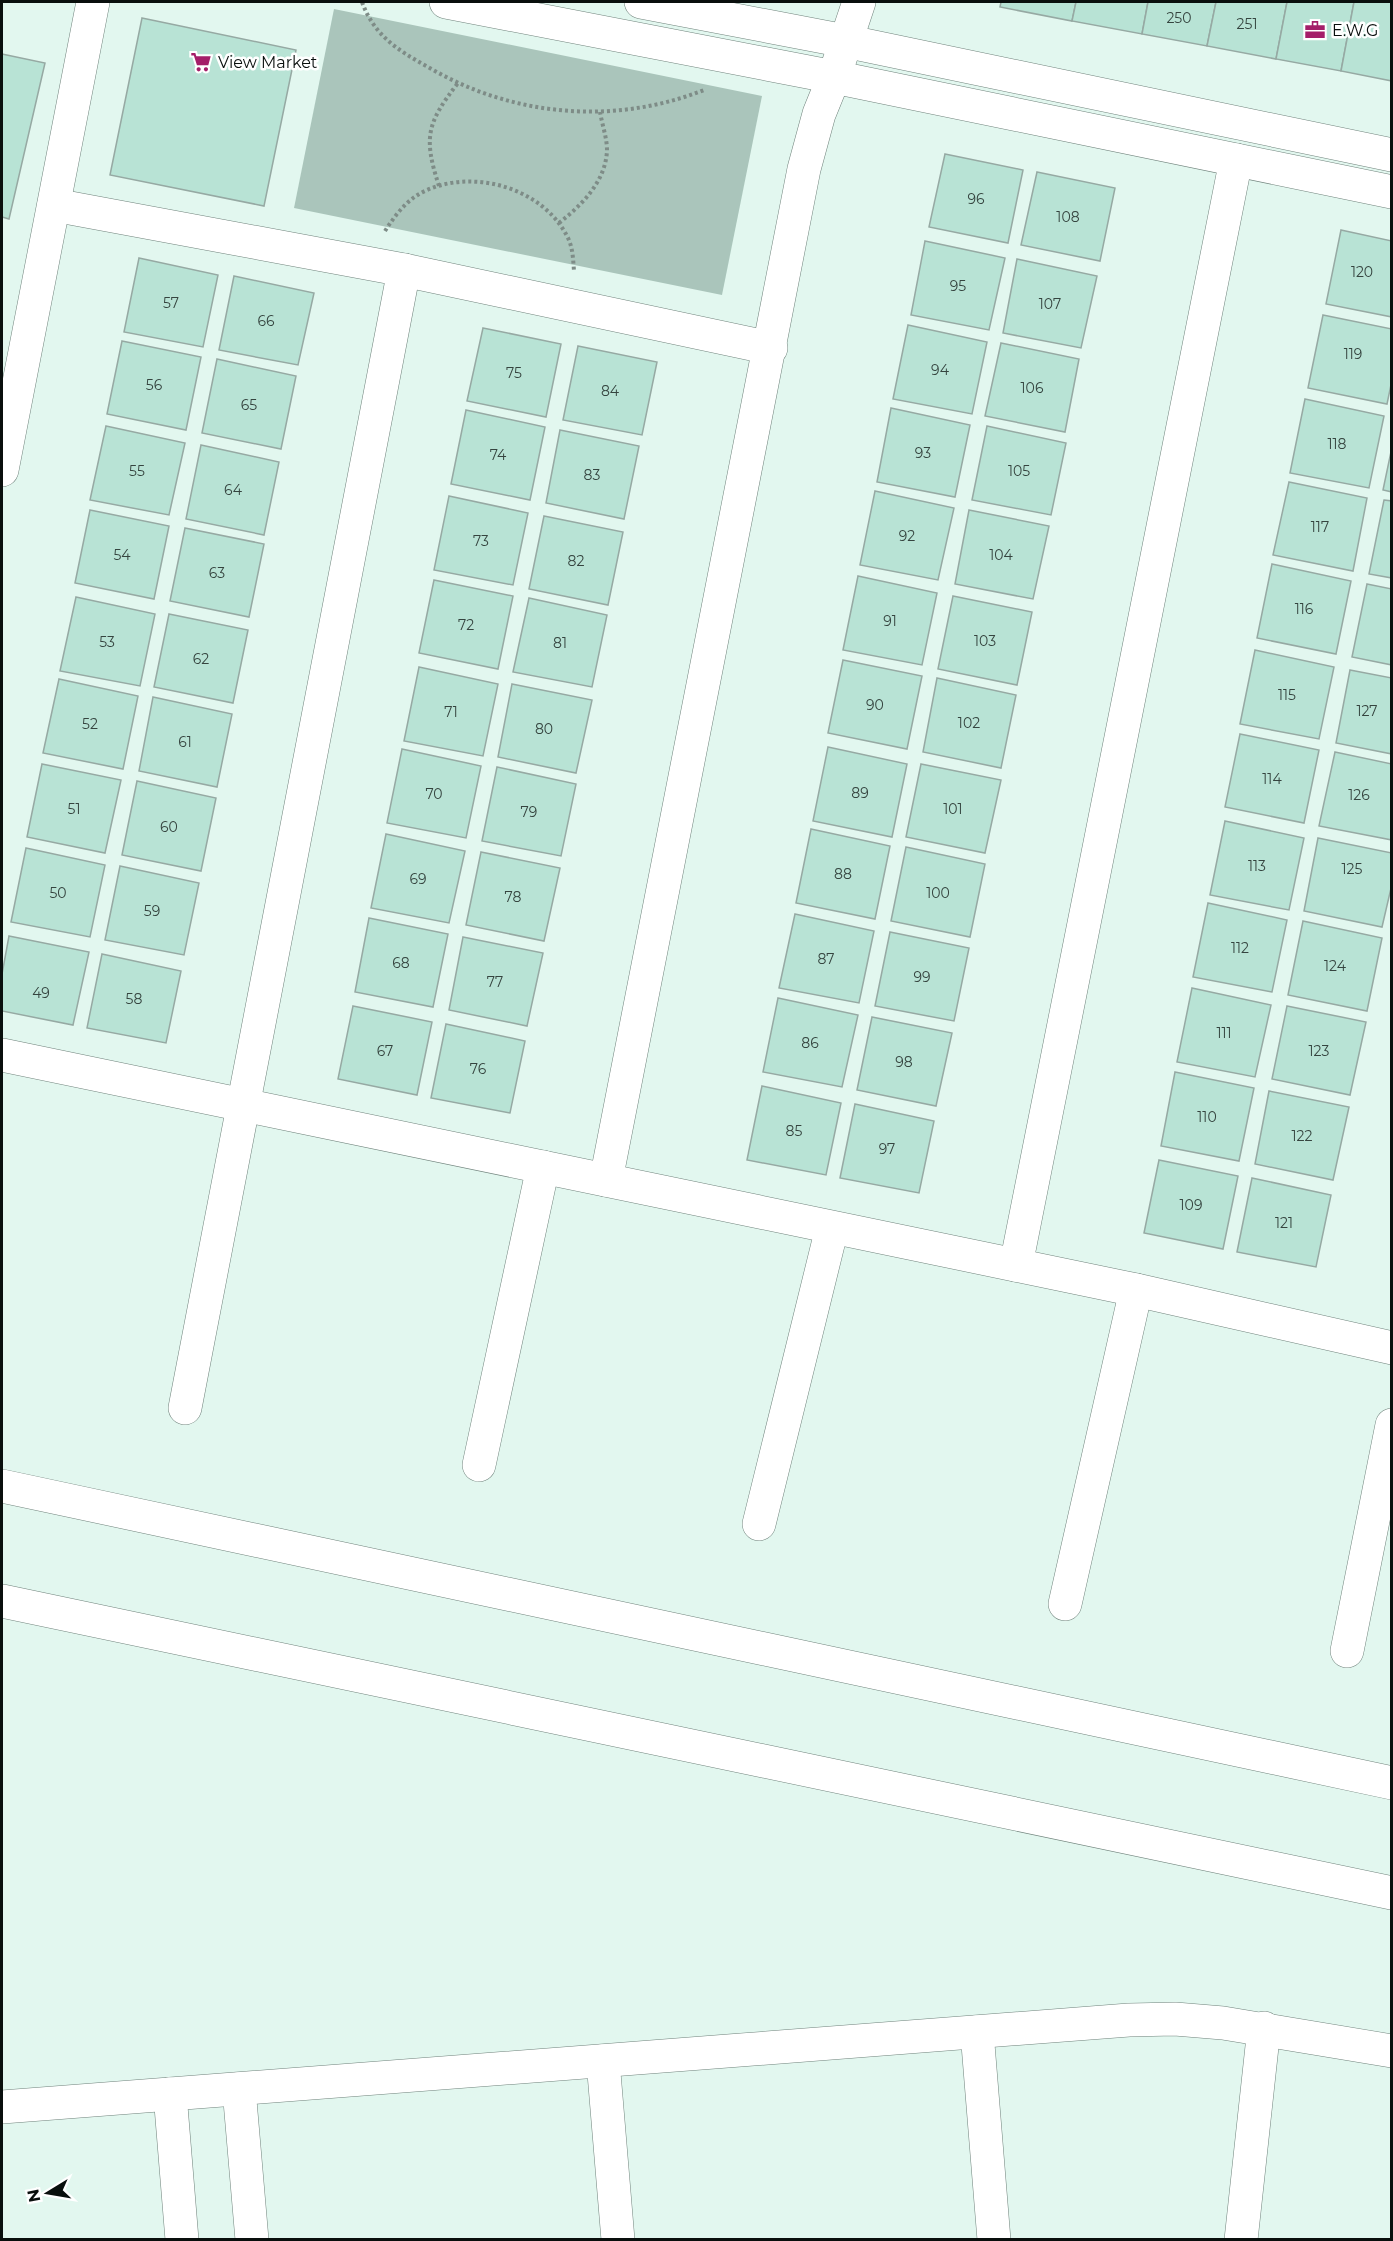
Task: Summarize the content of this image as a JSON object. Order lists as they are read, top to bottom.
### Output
{
  "places": {
    "office": ["E.W.G"],
    "supermarket": ["View Market"]
  },
  "house_numbers": [
    "250",
    "251",
    "96",
    "108",
    "120",
    "95",
    "57",
    "107",
    "66",
    "119",
    "94",
    "75",
    "56",
    "106",
    "84",
    "65",
    "118",
    "93",
    "74",
    "55",
    "105",
    "83",
    "64",
    "117",
    "92",
    "73",
    "54",
    "104",
    "82",
    "63",
    "116",
    "91",
    "72",
    "103",
    "53",
    "81",
    "62",
    "115",
    "90",
    "127",
    "71",
    "102",
    "52",
    "80",
    "61",
    "114",
    "89",
    "70",
    "126",
    "51",
    "101",
    "79",
    "60",
    "113",
    "125",
    "88",
    "69",
    "50",
    "100",
    "78",
    "59",
    "112",
    "87",
    "68",
    "124",
    "99",
    "77",
    "49",
    "58",
    "111",
    "86",
    "67",
    "123",
    "98",
    "76",
    "110",
    "85",
    "122",
    "97",
    "109",
    "121"
  ],
  "north": "left"
}
